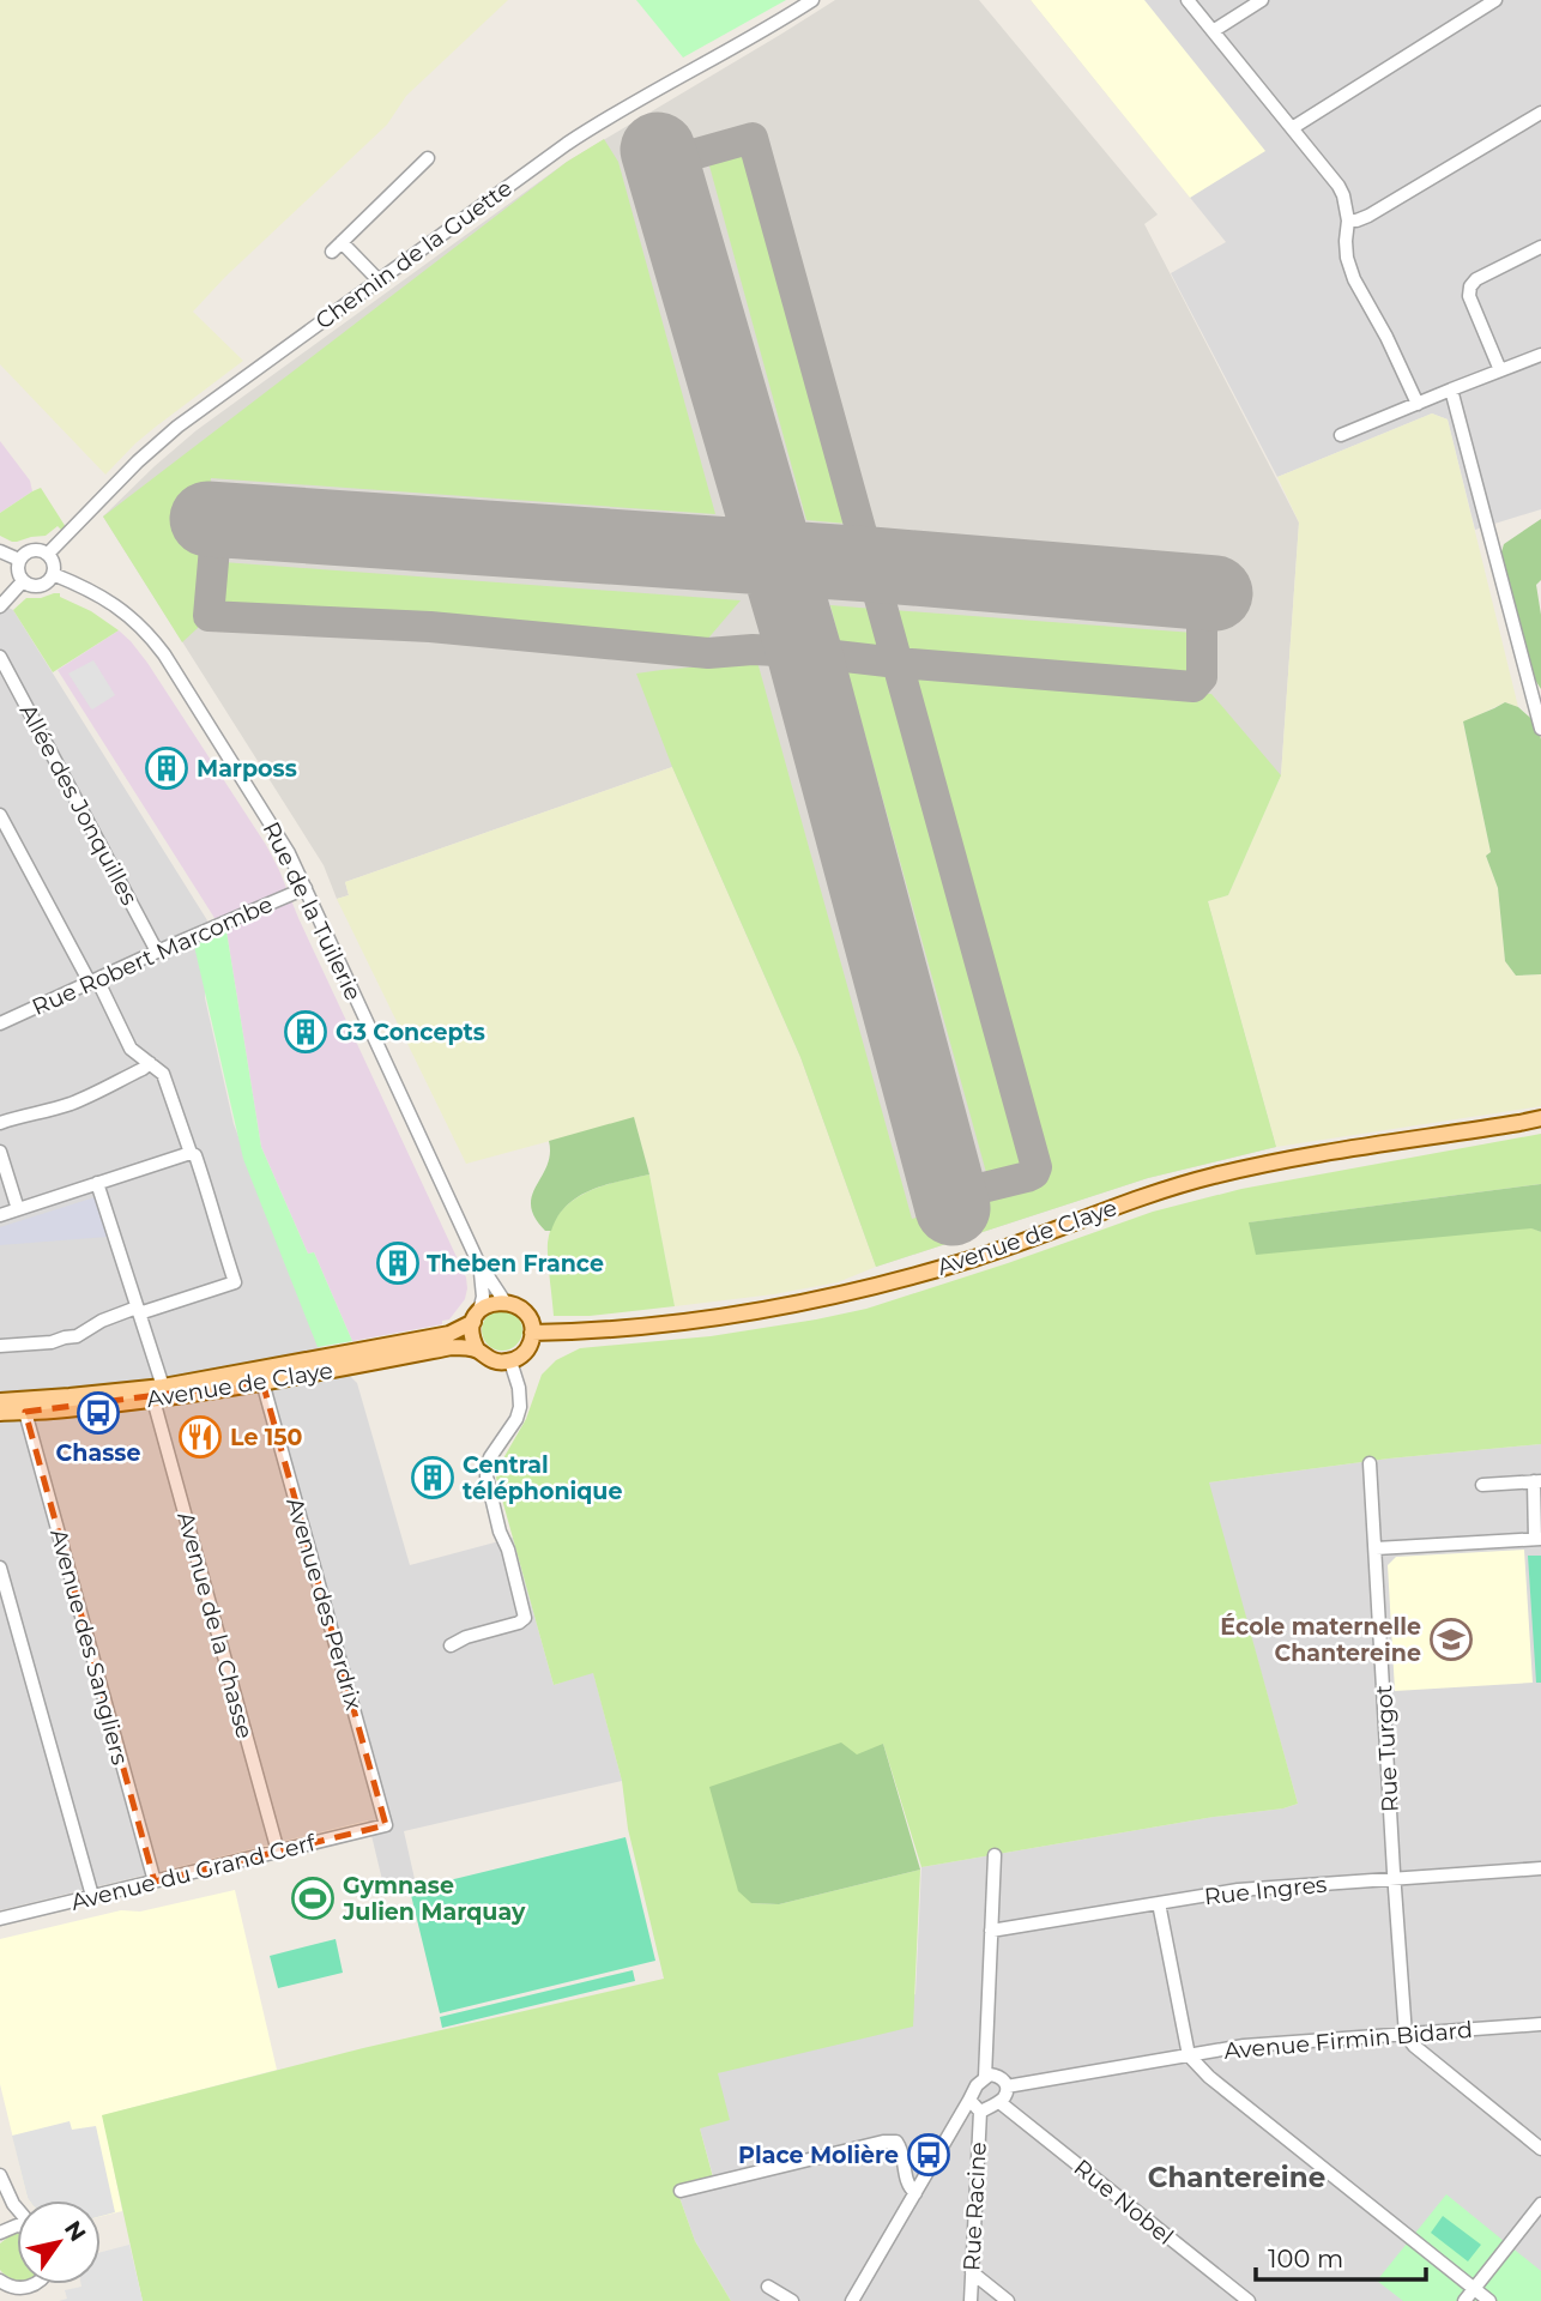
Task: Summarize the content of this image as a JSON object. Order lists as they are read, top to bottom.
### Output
{
  "streets": {
    "main road": ["Avenue de Claye"],
    "street": [
      "Chemin de la Guette",
      "Allée des Jonquilles",
      "Rue de la Tuilerie",
      "Rue Robert Marcombe",
      "Avenue des Perdrix",
      "Avenue de la Chasse",
      "Avenue des Sangliers",
      "Rue Turgot",
      "Avenue du Grand Cerf",
      "Rue Ingres",
      "Avenue Firmin Bidard",
      "Rue Nobel",
      "Rue Racine"
    ]
  },
  "crossings": [
    ["Chemin de la Guette", "Rue de la Tuilerie"],
    ["Allée des Jonquilles", "Rue Robert Marcombe"],
    ["Rue de la Tuilerie", "Rue Robert Marcombe"],
    ["Rue de la Tuilerie", "Avenue de Claye"],
    ["Avenue de Claye", "Avenue des Perdrix"],
    ["Avenue de Claye", "Avenue de la Chasse"],
    ["Avenue de Claye", "Avenue des Sangliers"],
    ["Avenue des Perdrix", "Avenue du Grand Cerf"],
    ["Avenue de la Chasse", "Avenue du Grand Cerf"],
    ["Avenue des Sangliers", "Avenue du Grand Cerf"],
    ["Rue Turgot", "Rue Ingres"],
    ["Rue Turgot", "Avenue Firmin Bidard"],
    ["Avenue Firmin Bidard", "Rue Nobel"],
    ["Avenue Firmin Bidard", "Rue Racine"],
    ["Rue Nobel", "Rue Racine"]
  ],
  "districts": ["Chantereine"],
  "places": {
    "building": [
      "Marposs",
      "G3 Concepts",
      "Theben France",
      "Central téléphonique"
    ],
    "bus stop": ["Chasse", "Place Molière"],
    "restaurant": ["Le 150"],
    "school or university": ["École maternelle Chantereine"],
    "sports": ["Gymnase Julien Marquay"]
  },
  "scale_bar": "100 m",
  "north": "top right"
}
